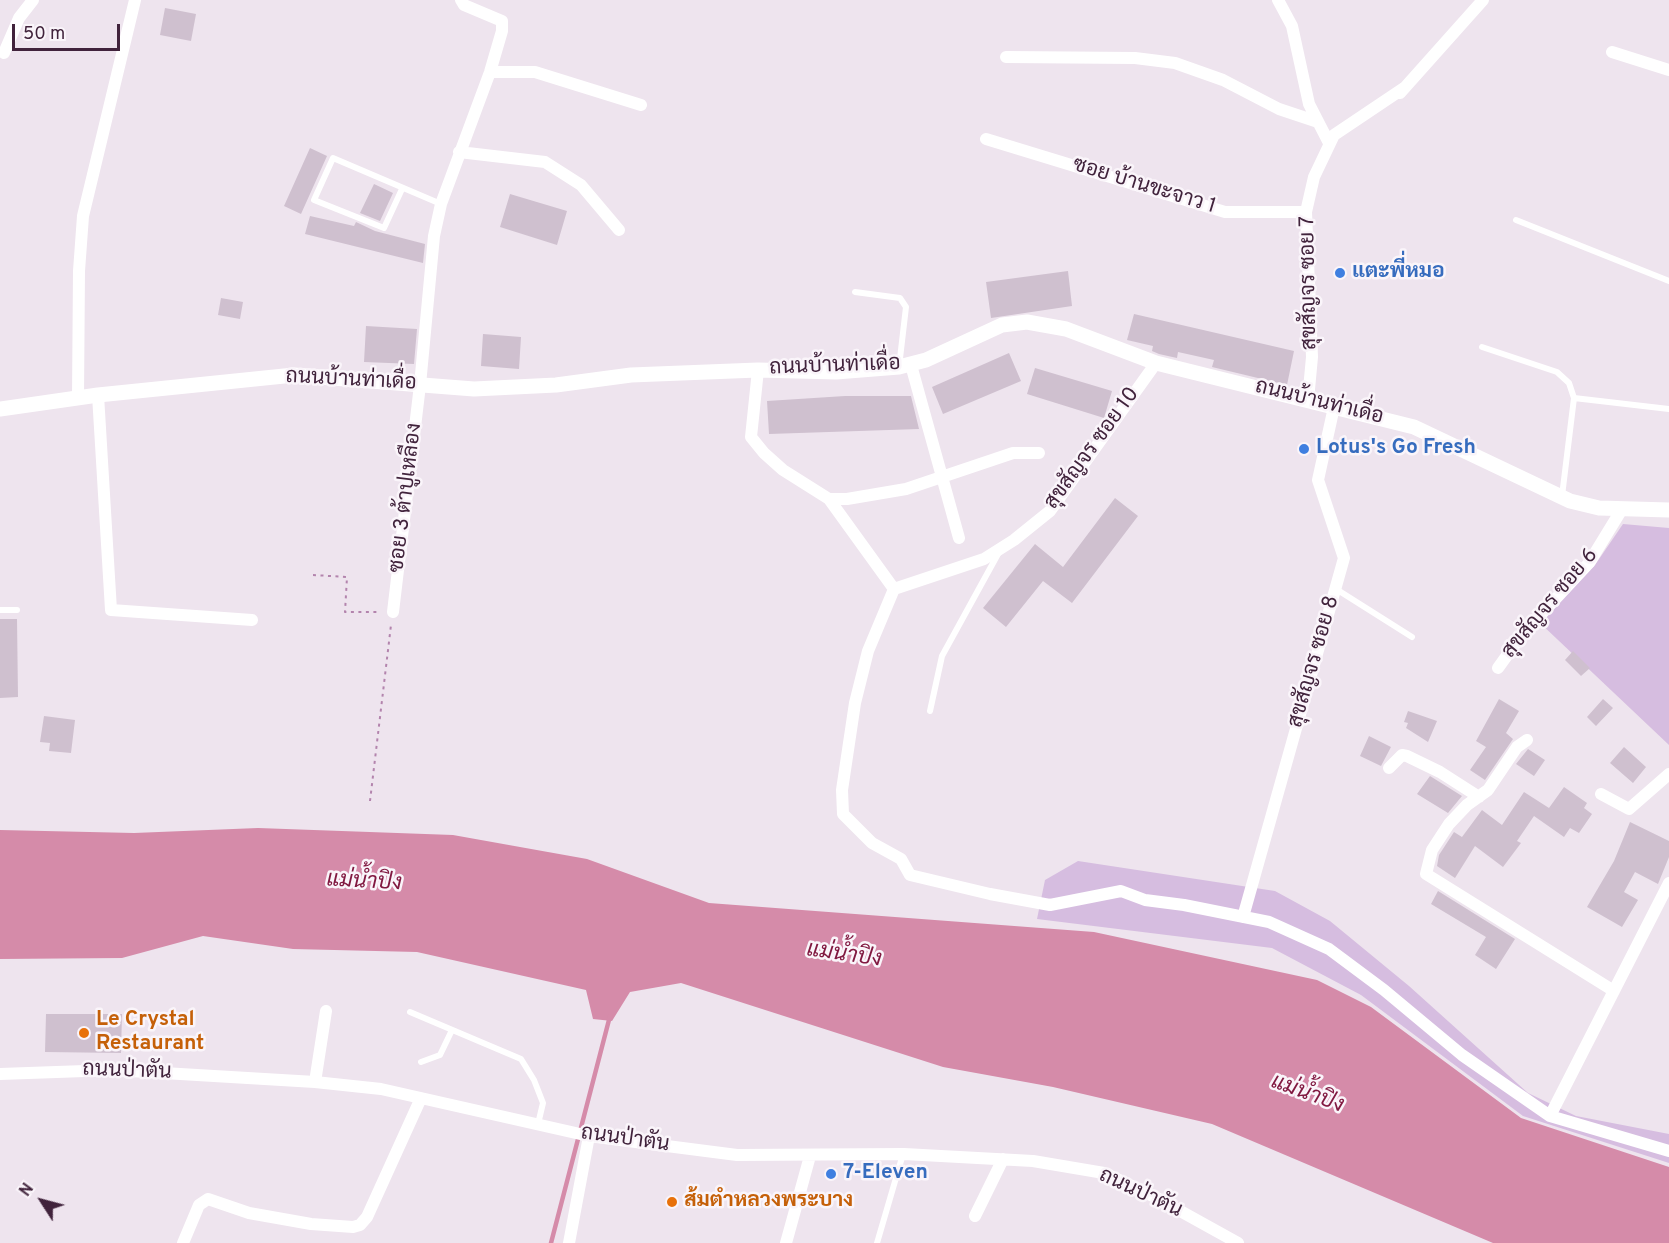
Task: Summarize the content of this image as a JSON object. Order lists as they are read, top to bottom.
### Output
{
  "streets": {
    "street": [
      "ซอย บ้านขะจาว 1",
      "สุขสัญจร ซอย 7",
      "ถนนบ้านท่าเดื่อ",
      "สุขสัญจร ซอย 10",
      "ซอย 3 ต้าปูเหลือง",
      "สุขสัญจร ซอย 6",
      "สุขสัญจร ซอย 8",
      "ถนนป่าตัน"
    ]
  },
  "crossings": [
    ["ซอย บ้านขะจาว 1", "สุขสัญจร ซอย 7"],
    ["สุขสัญจร ซอย 7", "ถนนบ้านท่าเดื่อ"],
    ["ถนนบ้านท่าเดื่อ", "สุขสัญจร ซอย 10"],
    ["ถนนบ้านท่าเดื่อ", "ซอย 3 ต้าปูเหลือง"],
    ["ถนนบ้านท่าเดื่อ", "สุขสัญจร ซอย 6"],
    ["ถนนบ้านท่าเดื่อ", "สุขสัญจร ซอย 8"]
  ],
  "water": ["แม่น้ำปิง"],
  "places": [
    "แตะพี่หมอ",
    "Lotus's Go Fresh",
    "Le Crystal Restaurant",
    "7-Eleven",
    "ส้มตำหลวงพระบาง"
  ],
  "scale_bar": "50 m",
  "north": "top left"
}
